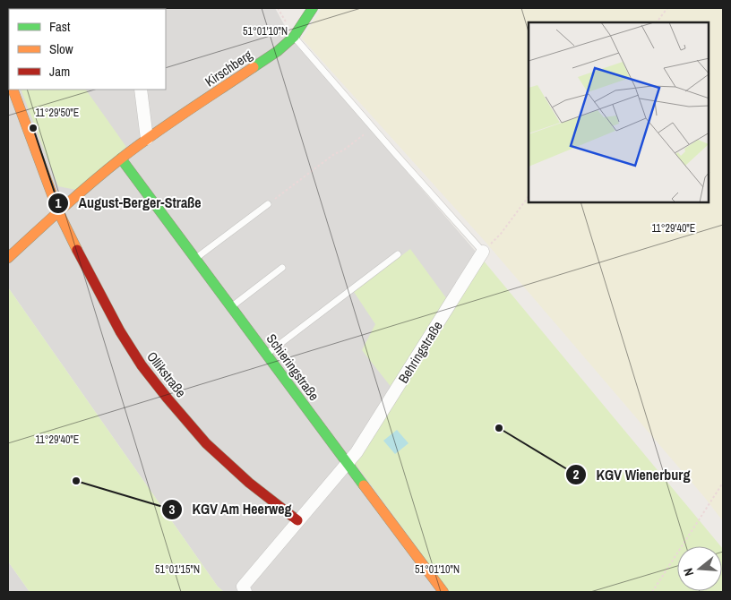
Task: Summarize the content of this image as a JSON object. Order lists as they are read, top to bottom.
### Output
{
  "streets": {
    "street": [
      "Kirschberg",
      "Behringstraße",
      "Schieringstraße",
      "Ollikstraße"
    ]
  },
  "crossings": [
    ["Kirschberg", "Schieringstraße"],
    ["Kirschberg", "Ollikstraße"],
    ["Behringstraße", "Schieringstraße"]
  ],
  "places": ["August-Berger-Straße", "KGV Wienerburg", "KGV Am Heerweg"],
  "legend": ["Fast", "Slow", "Jam"],
  "north": "left",
  "coordinates": [
    "51°01'10\"N",
    "11°29'50\"E",
    "11°29'40\"E",
    "51°01'15\"N"
  ]
}
